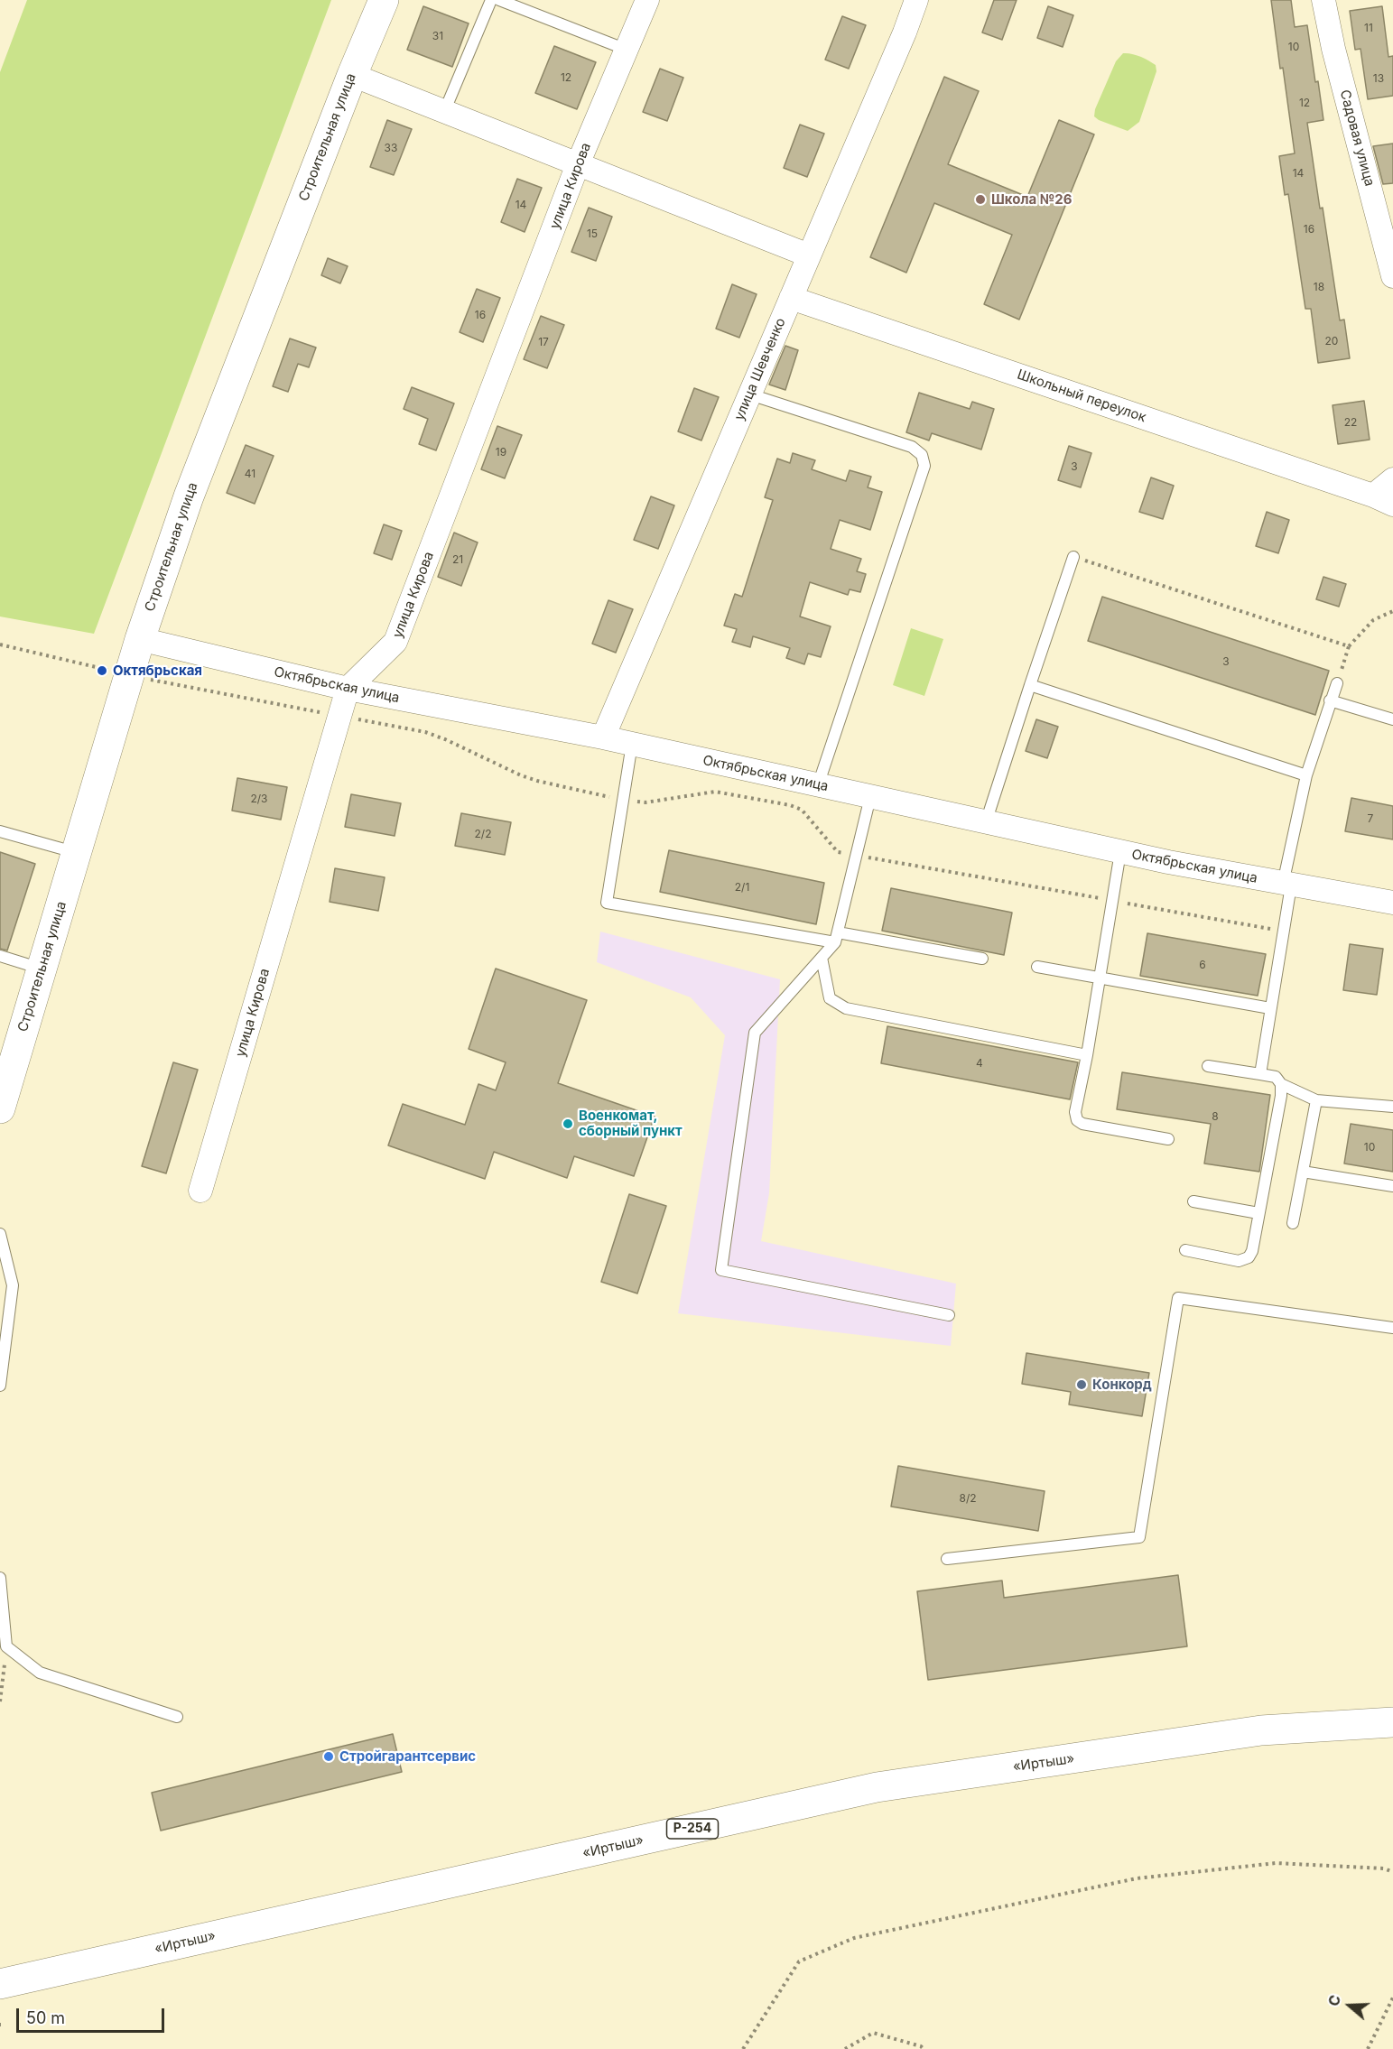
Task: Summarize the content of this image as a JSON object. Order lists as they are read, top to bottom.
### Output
{
  "streets": {
    "main road": ["Строительная улица", "«Иртыш»", "Р-254"],
    "street": [
      "Садовая улица",
      "улица Кирова",
      "улица Шевченко",
      "Школьный переулок",
      "Октябрьская улица"
    ]
  },
  "crossings": [
    ["Строительная улица", "Октябрьская улица"],
    ["улица Кирова", "Октябрьская улица"],
    ["улица Шевченко", "Школьный переулок"],
    ["улица Шевченко", "Октябрьская улица"]
  ],
  "places": [
    "Школа №26",
    "Октябрьская",
    "Военкомат, сборный пункт",
    "Конкорд",
    "Стройгарантсервис"
  ],
  "house_numbers": [
    "11",
    "31",
    "10",
    "12",
    "13",
    "12",
    "33",
    "14",
    "14",
    "16",
    "15",
    "18",
    "16",
    "20",
    "17",
    "22",
    "19",
    "3",
    "41",
    "21",
    "3",
    "2/3",
    "7",
    "2/2",
    "2/1",
    "6",
    "4",
    "8",
    "10",
    "8/2"
  ],
  "scale_bar": "50 m",
  "north": "left"
}
